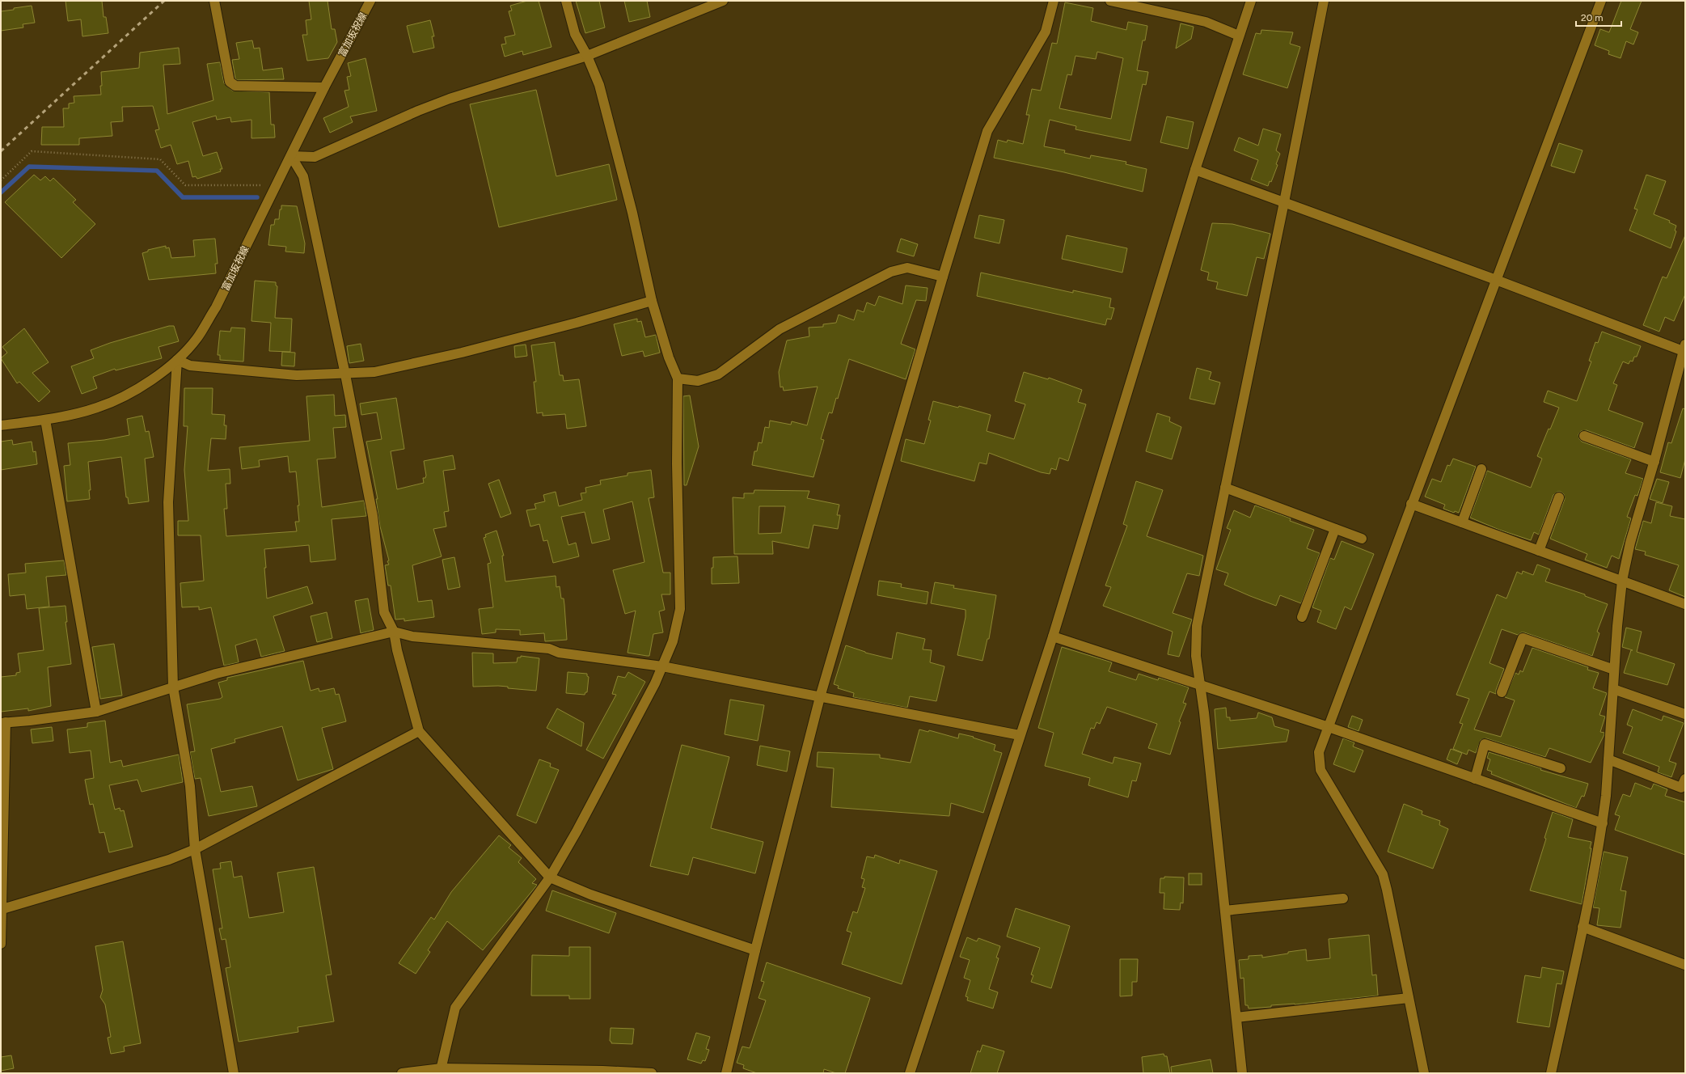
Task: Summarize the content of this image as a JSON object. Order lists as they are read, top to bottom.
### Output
{
  "streets": {
    "street": ["富加坂祝線"]
  },
  "scale_bar": "20 m"
}
